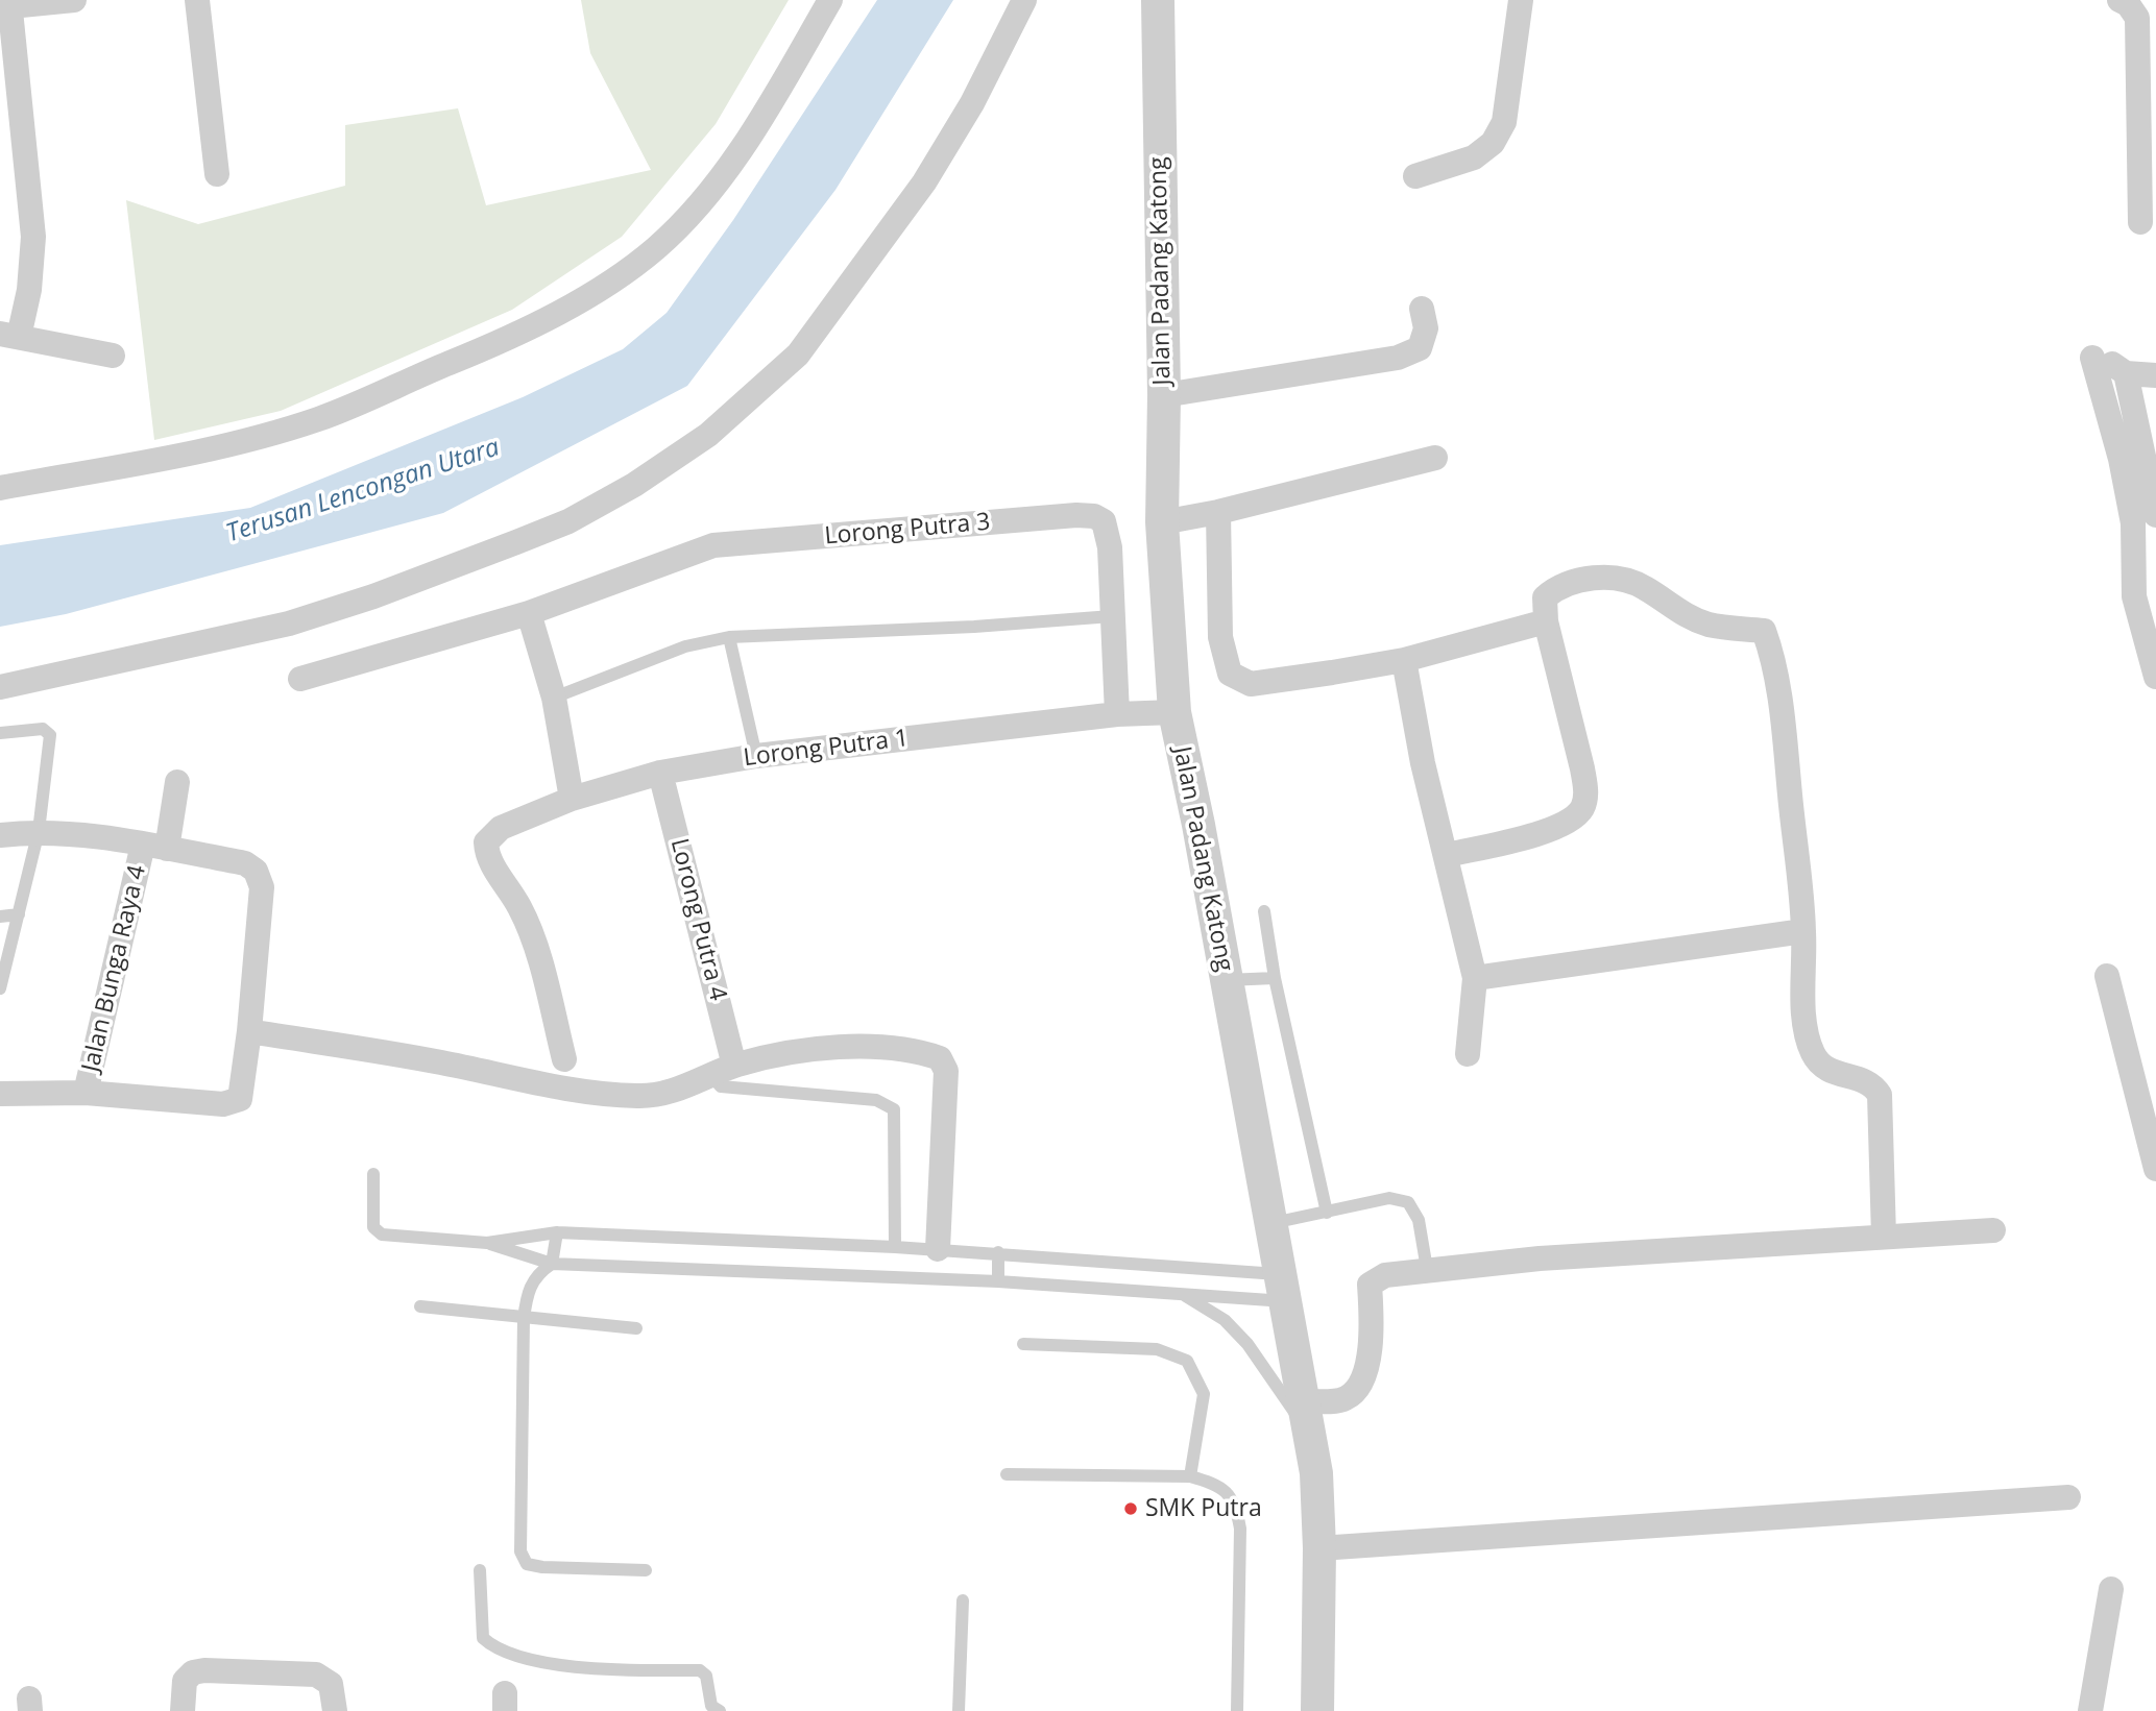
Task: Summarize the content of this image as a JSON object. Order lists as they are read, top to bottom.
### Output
{
  "streets": {
    "street": [
      "Jalan Padang Katong",
      "Lorong Putra 3",
      "Lorong Putra 1",
      "Lorong Putra 4",
      "Jalan Bunga Raya 4"
    ]
  },
  "crossings": [
    ["Jalan Padang Katong", "Lorong Putra 1"],
    ["Lorong Putra 3", "Lorong Putra 1"],
    ["Lorong Putra 1", "Lorong Putra 4"]
  ],
  "water": ["Terusan Lencongan Utara"],
  "places": ["SMK Putra"]
}
